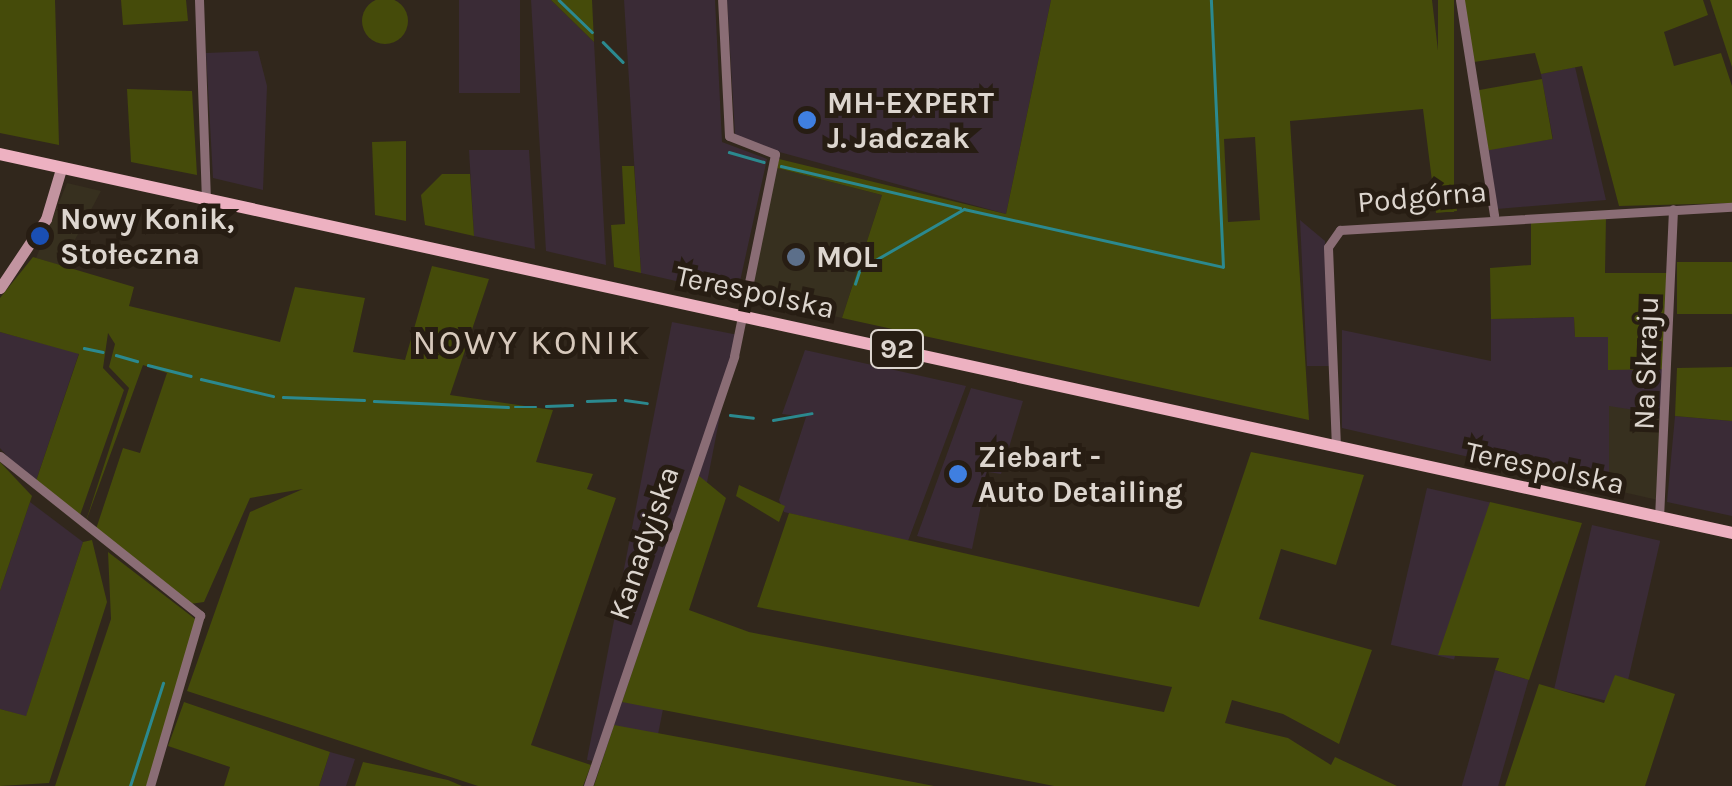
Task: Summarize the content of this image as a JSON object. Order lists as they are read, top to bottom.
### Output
{
  "streets": {
    "main road": ["Terespolska", "92"],
    "street": ["Podgórna", "Na Skraju", "Kanadyjska"]
  },
  "crossings": [
    ["Podgórna", "Terespolska"],
    ["Podgórna", "Na Skraju"],
    ["Terespolska", "Na Skraju"],
    ["Terespolska", "Kanadyjska"]
  ],
  "districts": ["NOWY KONIK"],
  "places": [
    "MH-EXPERT J. Jadczak",
    "Nowy Konik, Stołeczna",
    "MOL",
    "Ziebart - Auto Detailing"
  ]
}
